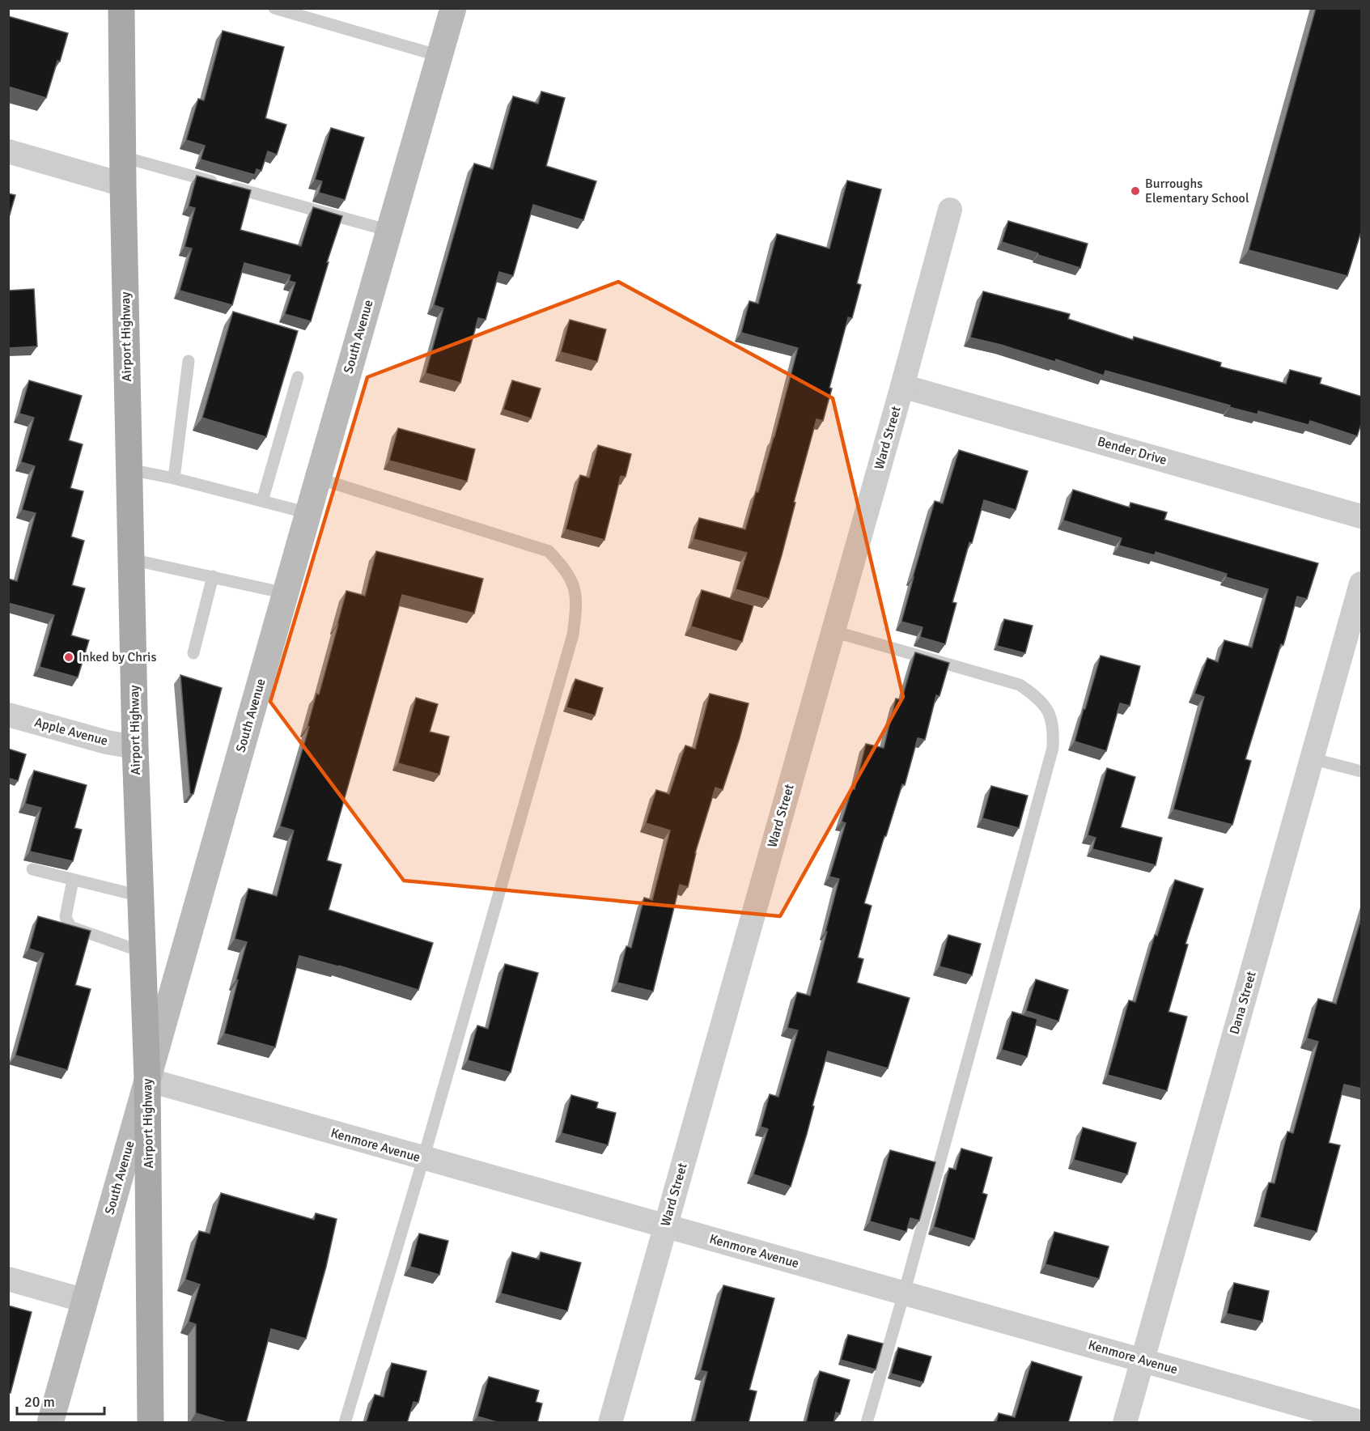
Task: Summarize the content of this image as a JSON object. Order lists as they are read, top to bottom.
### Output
{
  "streets": {
    "main road": ["Airport Highway"],
    "street": [
      "South Avenue",
      "Ward Street",
      "Bender Drive",
      "Apple Avenue",
      "Dana Street",
      "Kenmore Avenue"
    ]
  },
  "crossings": [
    ["Airport Highway", "South Avenue"],
    ["Airport Highway", "Apple Avenue"],
    ["Airport Highway", "Kenmore Avenue"],
    ["South Avenue", "Kenmore Avenue"],
    ["Ward Street", "Bender Drive"],
    ["Ward Street", "Kenmore Avenue"],
    ["Dana Street", "Kenmore Avenue"]
  ],
  "places": ["Burroughs Elementary School", "Inked by Chris"],
  "scale_bar": "20 m"
}
